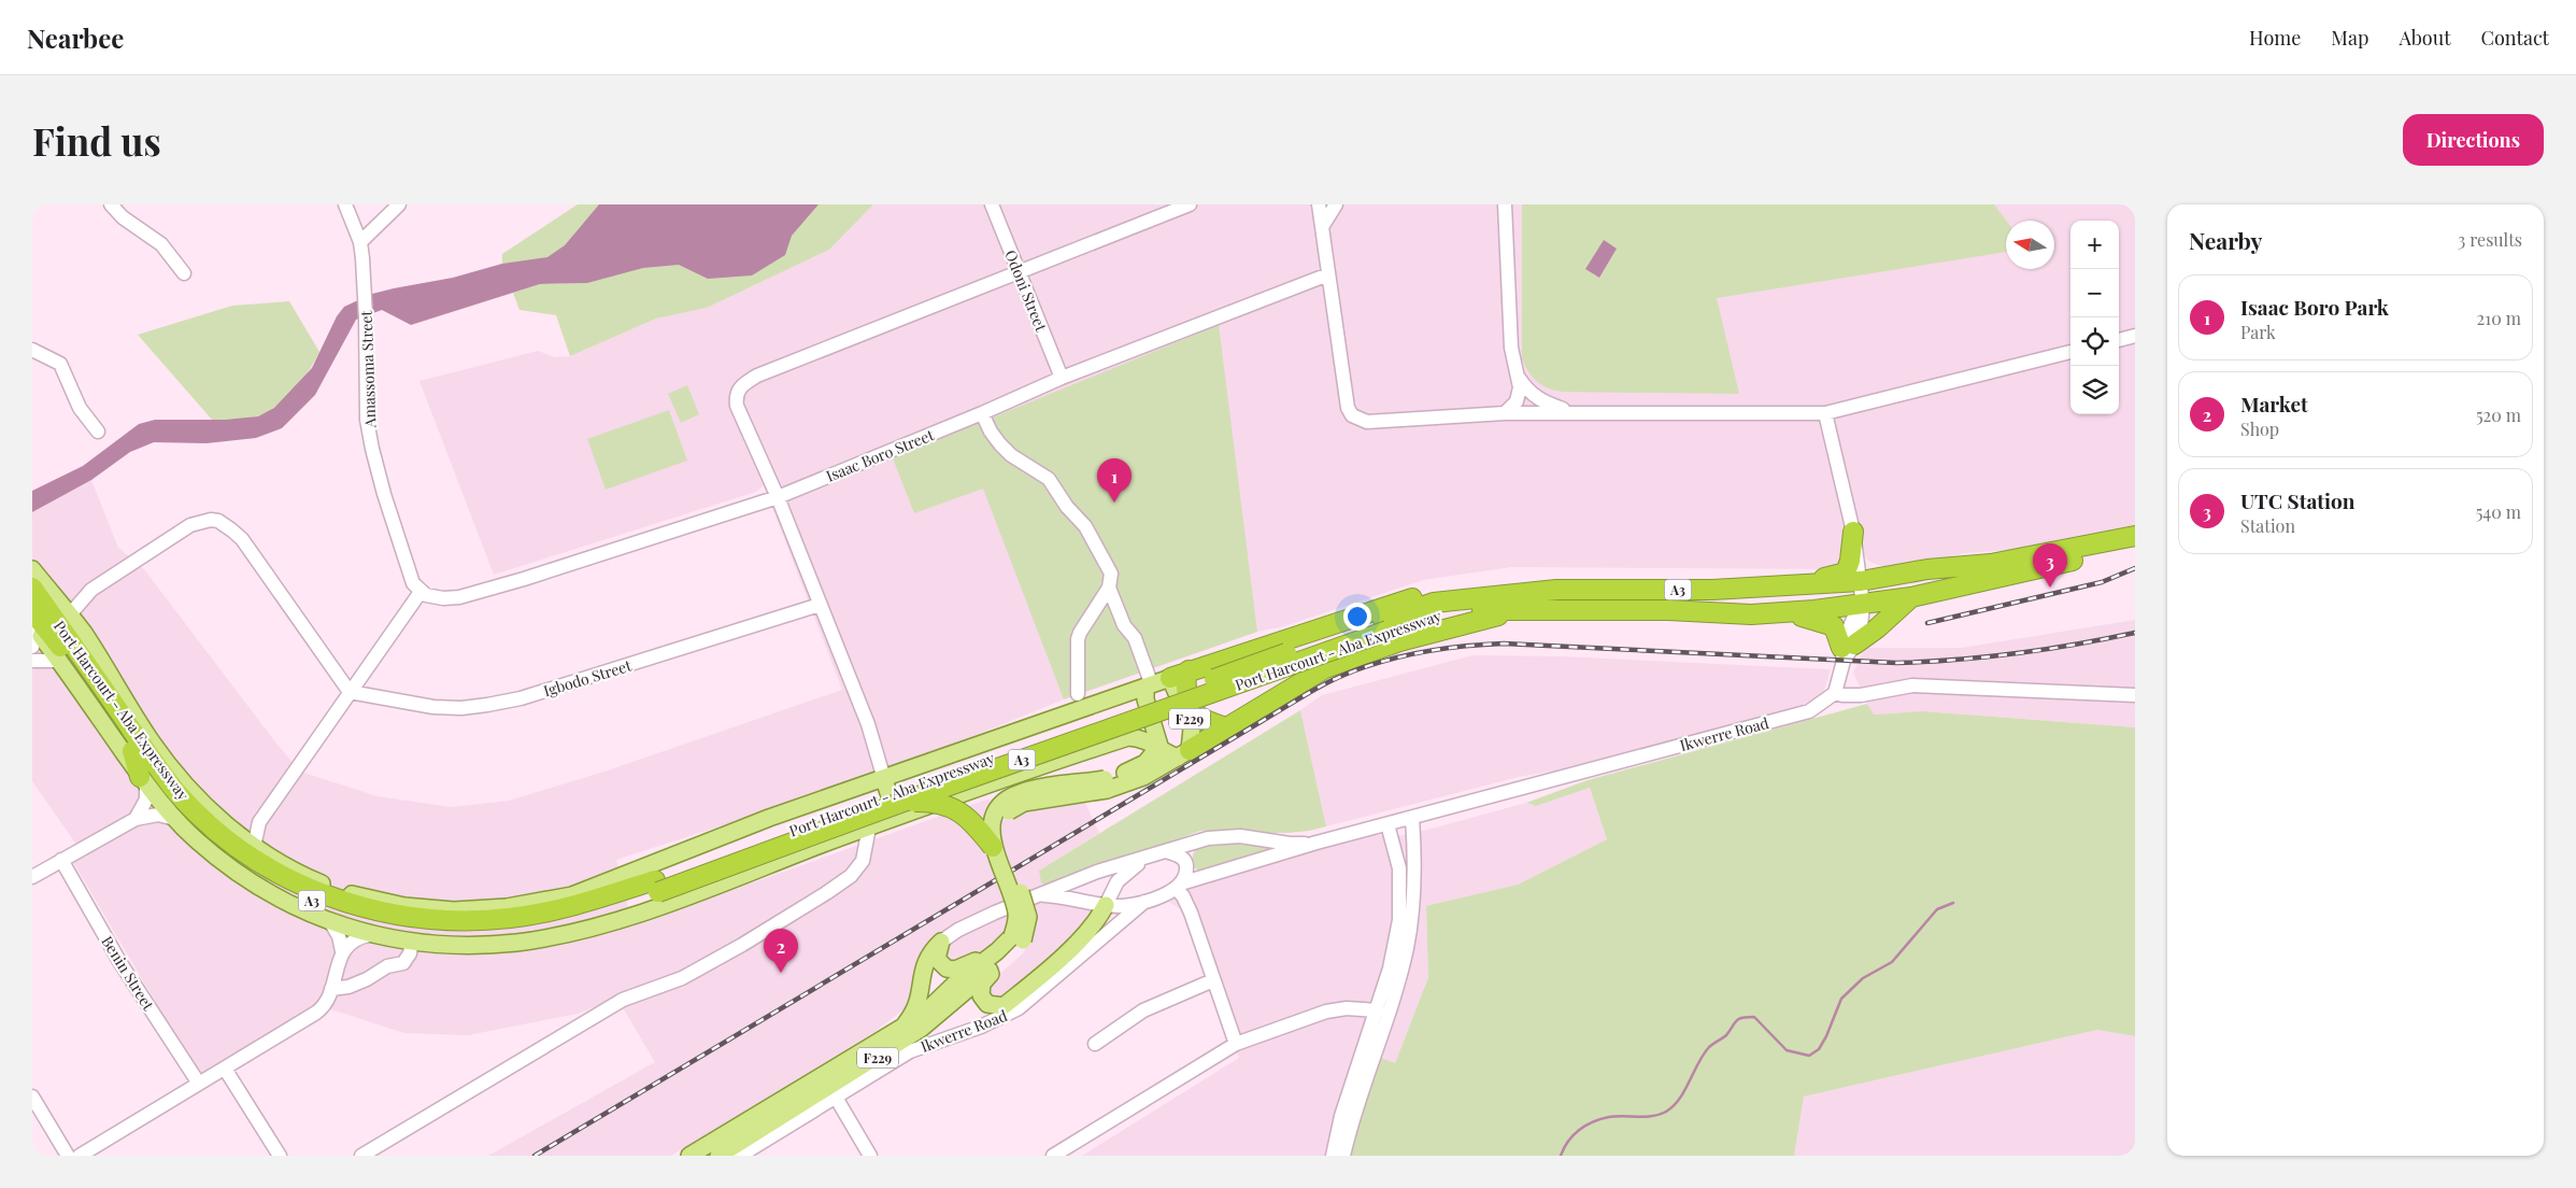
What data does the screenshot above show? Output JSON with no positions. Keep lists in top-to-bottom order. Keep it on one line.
{"streets":{"highway":["A3","Port Harcourt - Aba Expressway"],"main road":["F229","Ikwerre Road"],"street":["Odoni Street","Amassoma Street","Isaac Boro Street","Igbodo Street","Benin Street"]},"crossings":[["Odoni Street","Isaac Boro Street"],["Amassoma Street","Isaac Boro Street"],["F229","Ikwerre Road"]],"north":"left","page":{"header":"Nearbee","nav":["Home","Map","About","Contact"],"buttons":"Directions","title":"Find us","heading":["Nearby","3 results"],"map_buttons":["+","−"],"list":[{"mark":"1","name":"Isaac Boro Park","note":"Park","value":"210 m"},{"mark":"2","name":"Market","note":"Shop","value":"520 m"},{"mark":"3","name":"UTC Station","note":"Station","value":"540 m"}],"pins":["1","3","2"]}}
